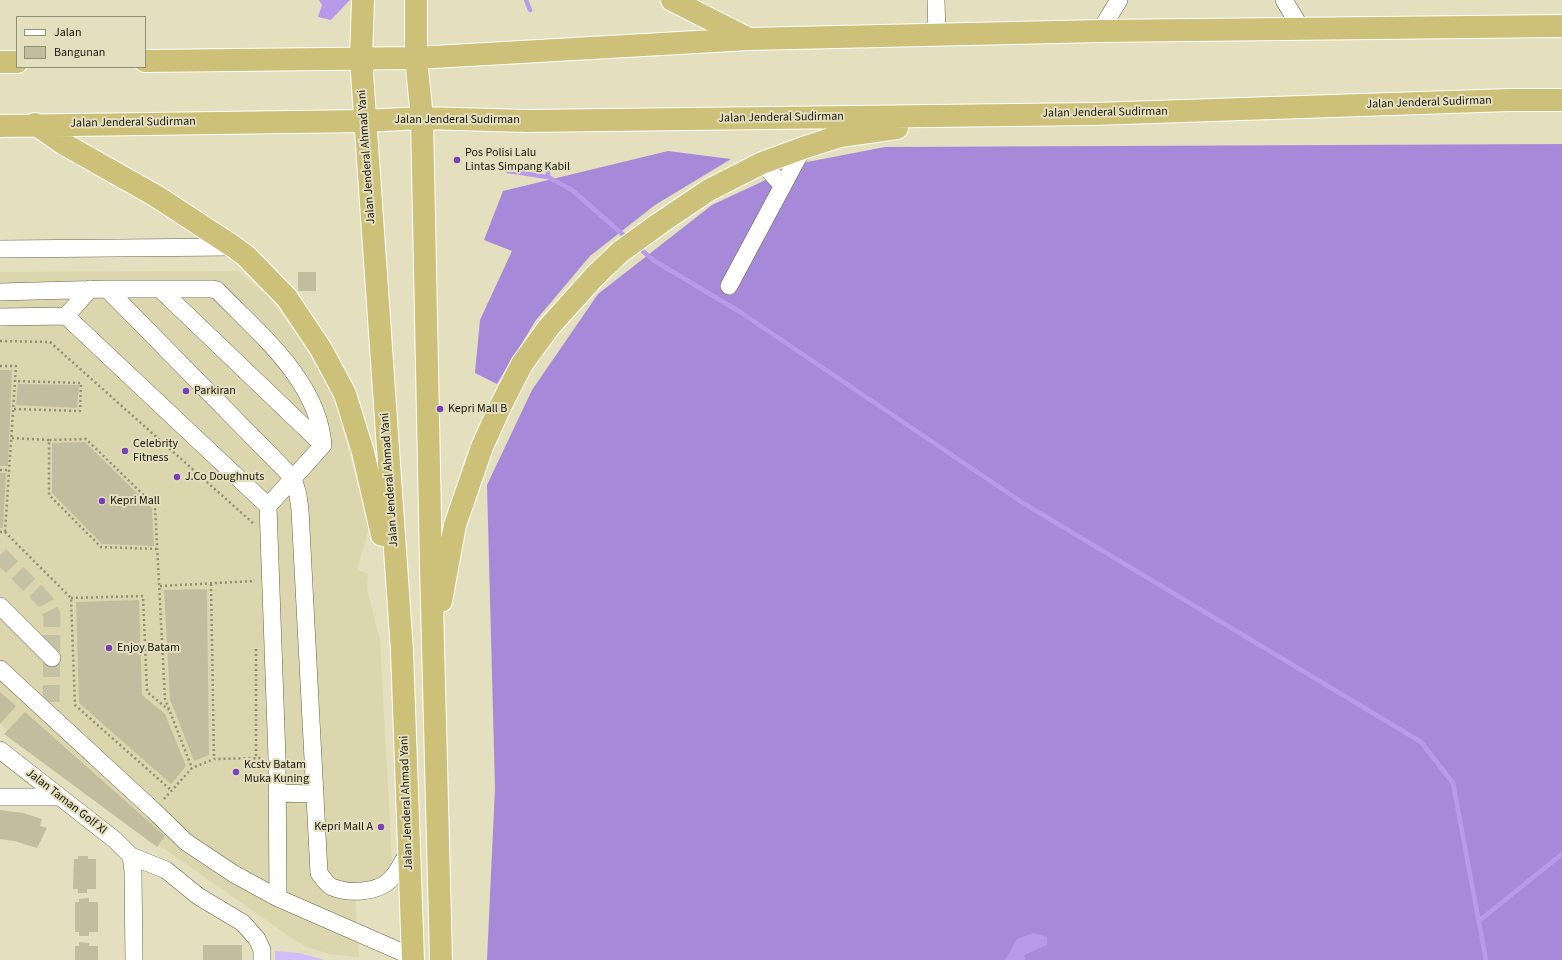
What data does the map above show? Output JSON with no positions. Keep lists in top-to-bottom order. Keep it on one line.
{"streets":{"highway":["Jalan Jenderal Sudirman","Jalan Jenderal Ahmad Yani"],"street":["Jalan Taman Golf XI"]},"crossings":[["Jalan Jenderal Sudirman","Jalan Jenderal Ahmad Yani"]],"places":["Pos Polisi Lalu Lintas Simpang Kabil","Parkiran","Kepri Mall B","Celebrity Fitness","J.Co Doughnuts","Kepri Mall","Enjoy Batam","Kcstv Batam Muka Kuning","Kepri Mall A"],"legend":["Jalan","Bangunan"]}
